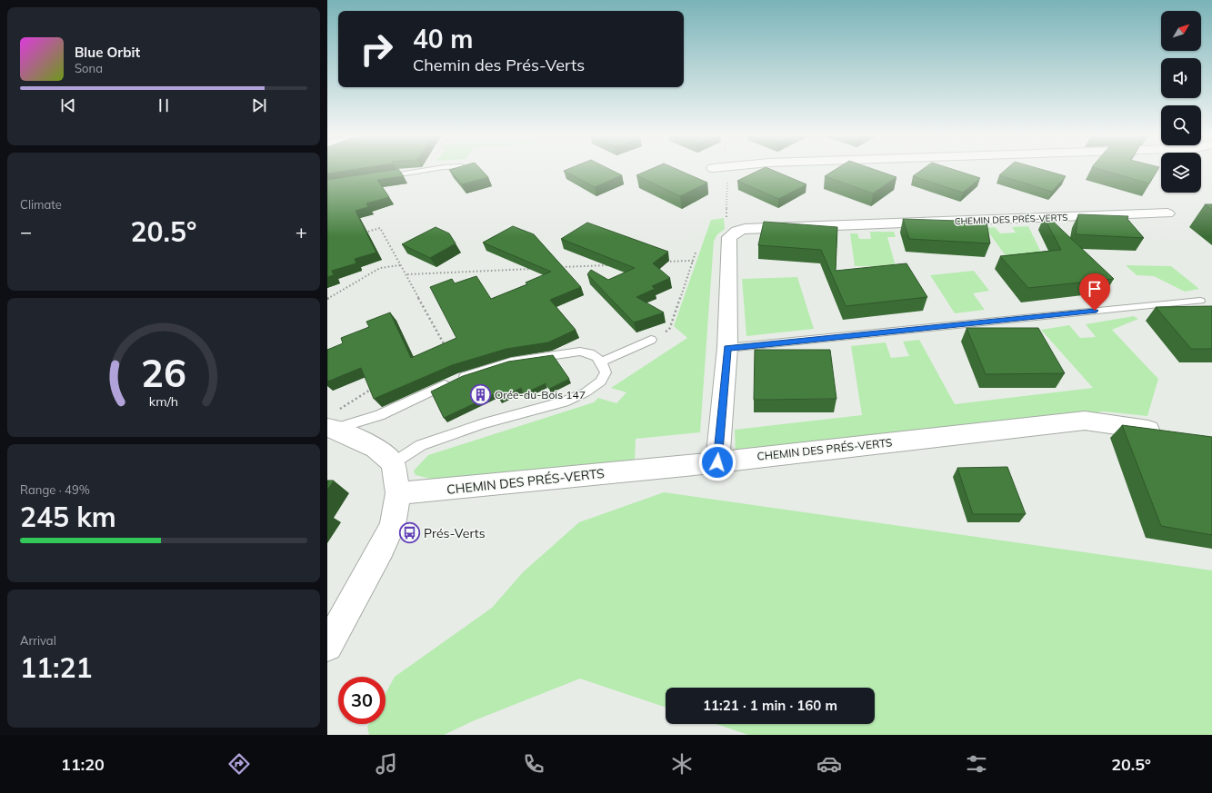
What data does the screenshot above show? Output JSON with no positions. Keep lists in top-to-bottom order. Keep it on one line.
{"streets":{"street":["CHEMIN DES PRÉS-VERTS"]},"places":{"building":["Orée-du-Bois 147"],"bus stop":["Prés-Verts"]},"north":"top right","page":{"turn":["40 m","Chemin des Prés-Verts"],"song":["Blue Orbit","Sona"],"tile":["Climate",["Range · 49%","245 km"],["Arrival","11:21"]],"heat":["−","20.5°","+"],"limit":"30","trip":"11:21 · 1 min · 160 m","tabs":["11:20","20.5°"],"gauge":["26","km/h"]}}
